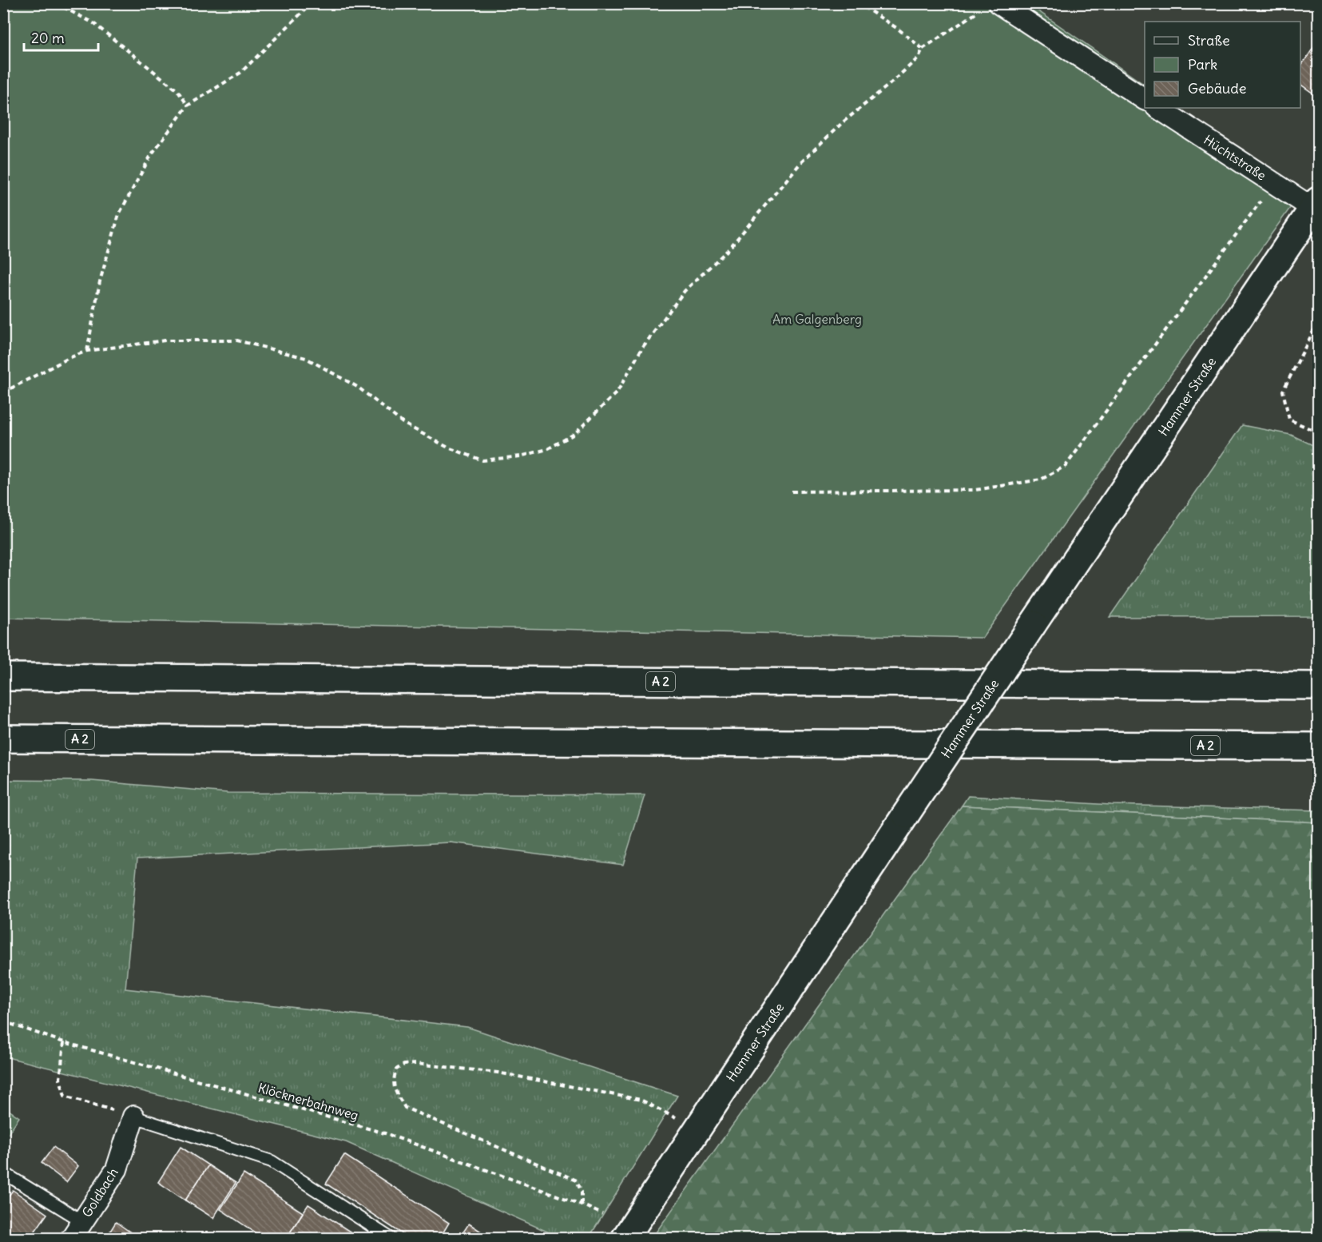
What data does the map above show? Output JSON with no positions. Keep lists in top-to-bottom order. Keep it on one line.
{"streets":{"main road":["Hammer Straße","A 2"],"street":["Hüchtstraße","Goldbach"],"path":["Klöcknerbahnweg"]},"crossings":[["Hüchtstraße","Hammer Straße"]],"parks":["Am Galgenberg"],"legend":["Straße","Park","Gebäude"],"scale_bar":"20 m"}
